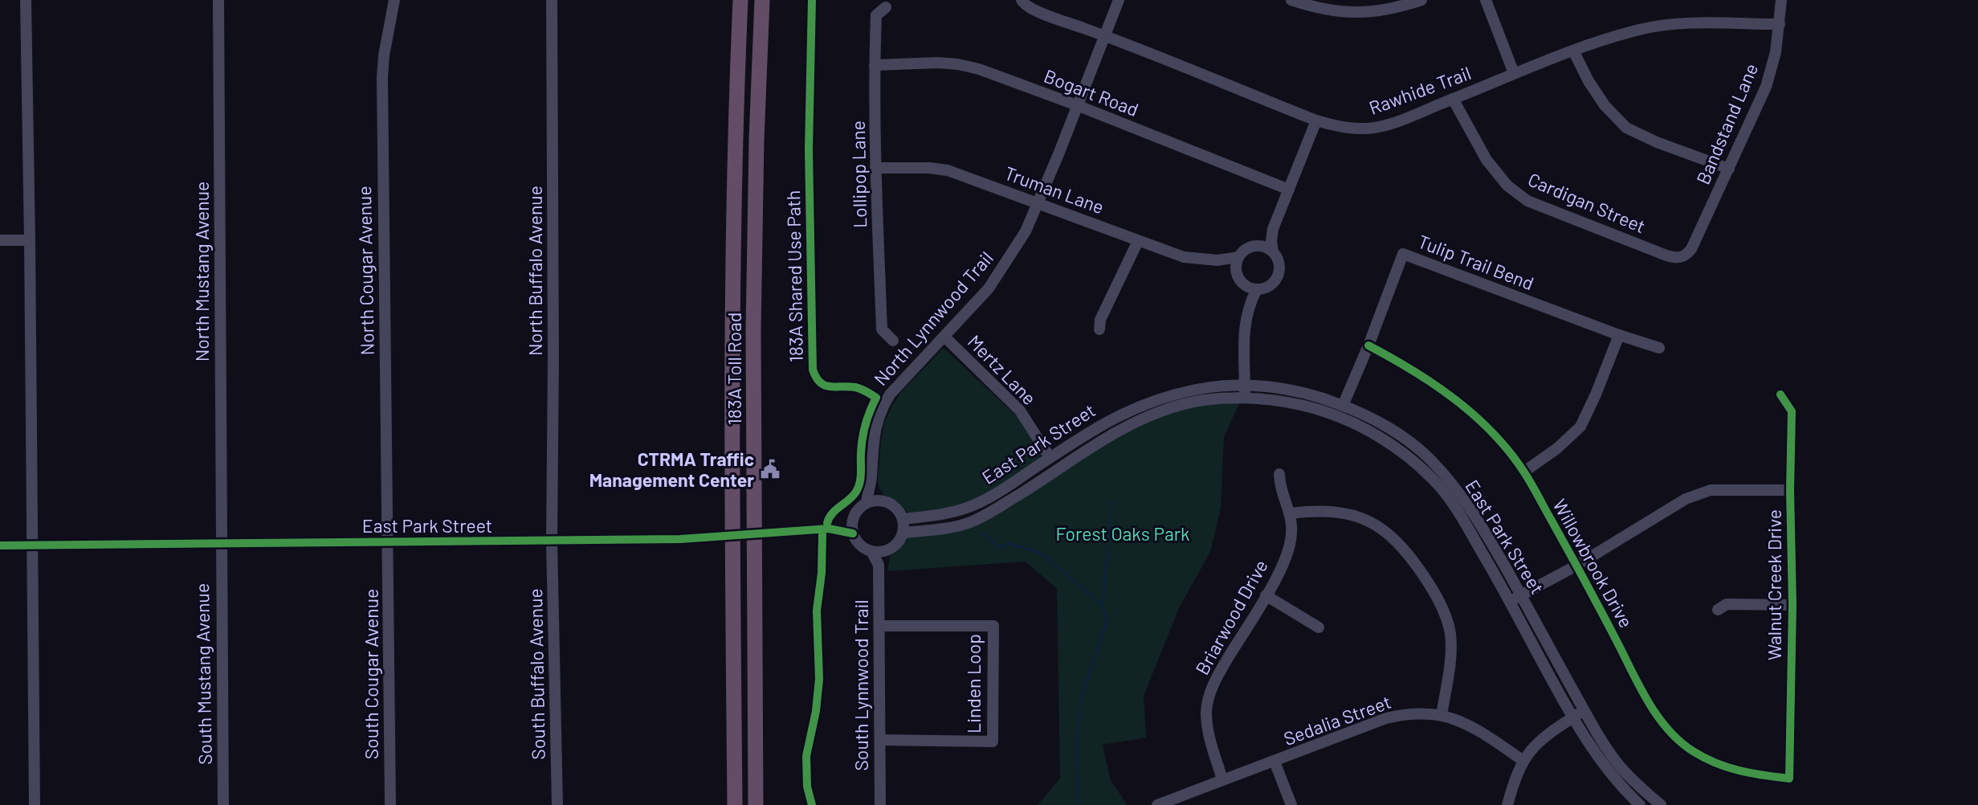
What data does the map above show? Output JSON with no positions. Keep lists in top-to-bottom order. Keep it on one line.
{"streets":{"highway":["183A Toll Road"],"street":["Rawhide Trail","Bogart Road","Bandstand Lane","Lollipop Lane","Truman Lane","Cardigan Street","Tulip Trail Bend","North Cougar Avenue","North Buffalo Avenue","North Mustang Avenue","North Lynnwood Trail","Mertz Lane","East Park Street","Willowbrook Drive","Walnut Creek Drive","Briarwood Drive","South Mustang Avenue","South Cougar Avenue","South Buffalo Avenue","Linden Loop","South Lynnwood Trail","Sedalia Street"],"cycle path":["183A Shared Use Path"]},"crossings":[["Rawhide Trail","Bandstand Lane"],["Rawhide Trail","Cardigan Street"],["Rawhide Trail","North Lynnwood Trail"],["Bogart Road","Lollipop Lane"],["Bogart Road","North Lynnwood Trail"],["Bandstand Lane","Cardigan Street"],["Lollipop Lane","Truman Lane"],["Truman Lane","North Lynnwood Trail"],["Tulip Trail Bend","East Park Street"],["Tulip Trail Bend","Willowbrook Drive"],["North Cougar Avenue","East Park Street"],["North Cougar Avenue","South Cougar Avenue"],["North Buffalo Avenue","East Park Street"],["North Buffalo Avenue","South Buffalo Avenue"],["North Mustang Avenue","East Park Street"],["North Mustang Avenue","South Mustang Avenue"],["North Lynnwood Trail","Mertz Lane"],["North Lynnwood Trail","East Park Street"],["North Lynnwood Trail","South Lynnwood Trail"],["Mertz Lane","East Park Street"],["East Park Street","South Mustang Avenue"],["East Park Street","South Cougar Avenue"],["East Park Street","South Buffalo Avenue"],["East Park Street","South Lynnwood Trail"],["Willowbrook Drive","Walnut Creek Drive"],["Briarwood Drive","Sedalia Street"],["Linden Loop","South Lynnwood Trail"]],"parks":["Forest Oaks Park"],"places":{"public building":["CTRMA Traffic Management Center"]}}
